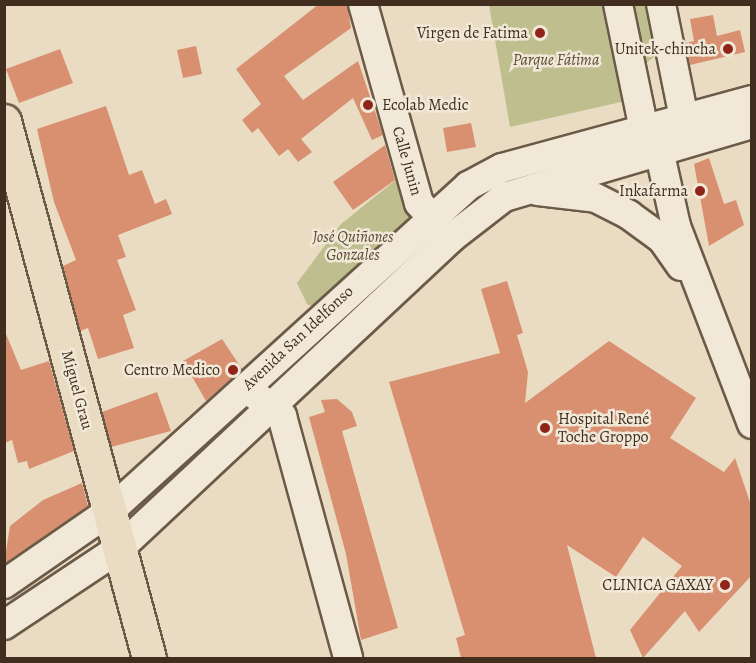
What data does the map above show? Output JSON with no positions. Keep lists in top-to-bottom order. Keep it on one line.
{"streets":{"main road":["Miguel Grau"],"street":["Calle Junin","Avenida San Idelfonso"]},"crossings":[["Calle Junin","Avenida San Idelfonso"],["Avenida San Idelfonso","Miguel Grau"]],"parks":["Parque Fátima","José Quiñones Gonzales"],"places":["Virgen de Fatima","Unitek-chincha","Ecolab Medic","Inkafarma","Centro Medico","Hospital René Toche Groppo","CLINICA GAXAY"]}
